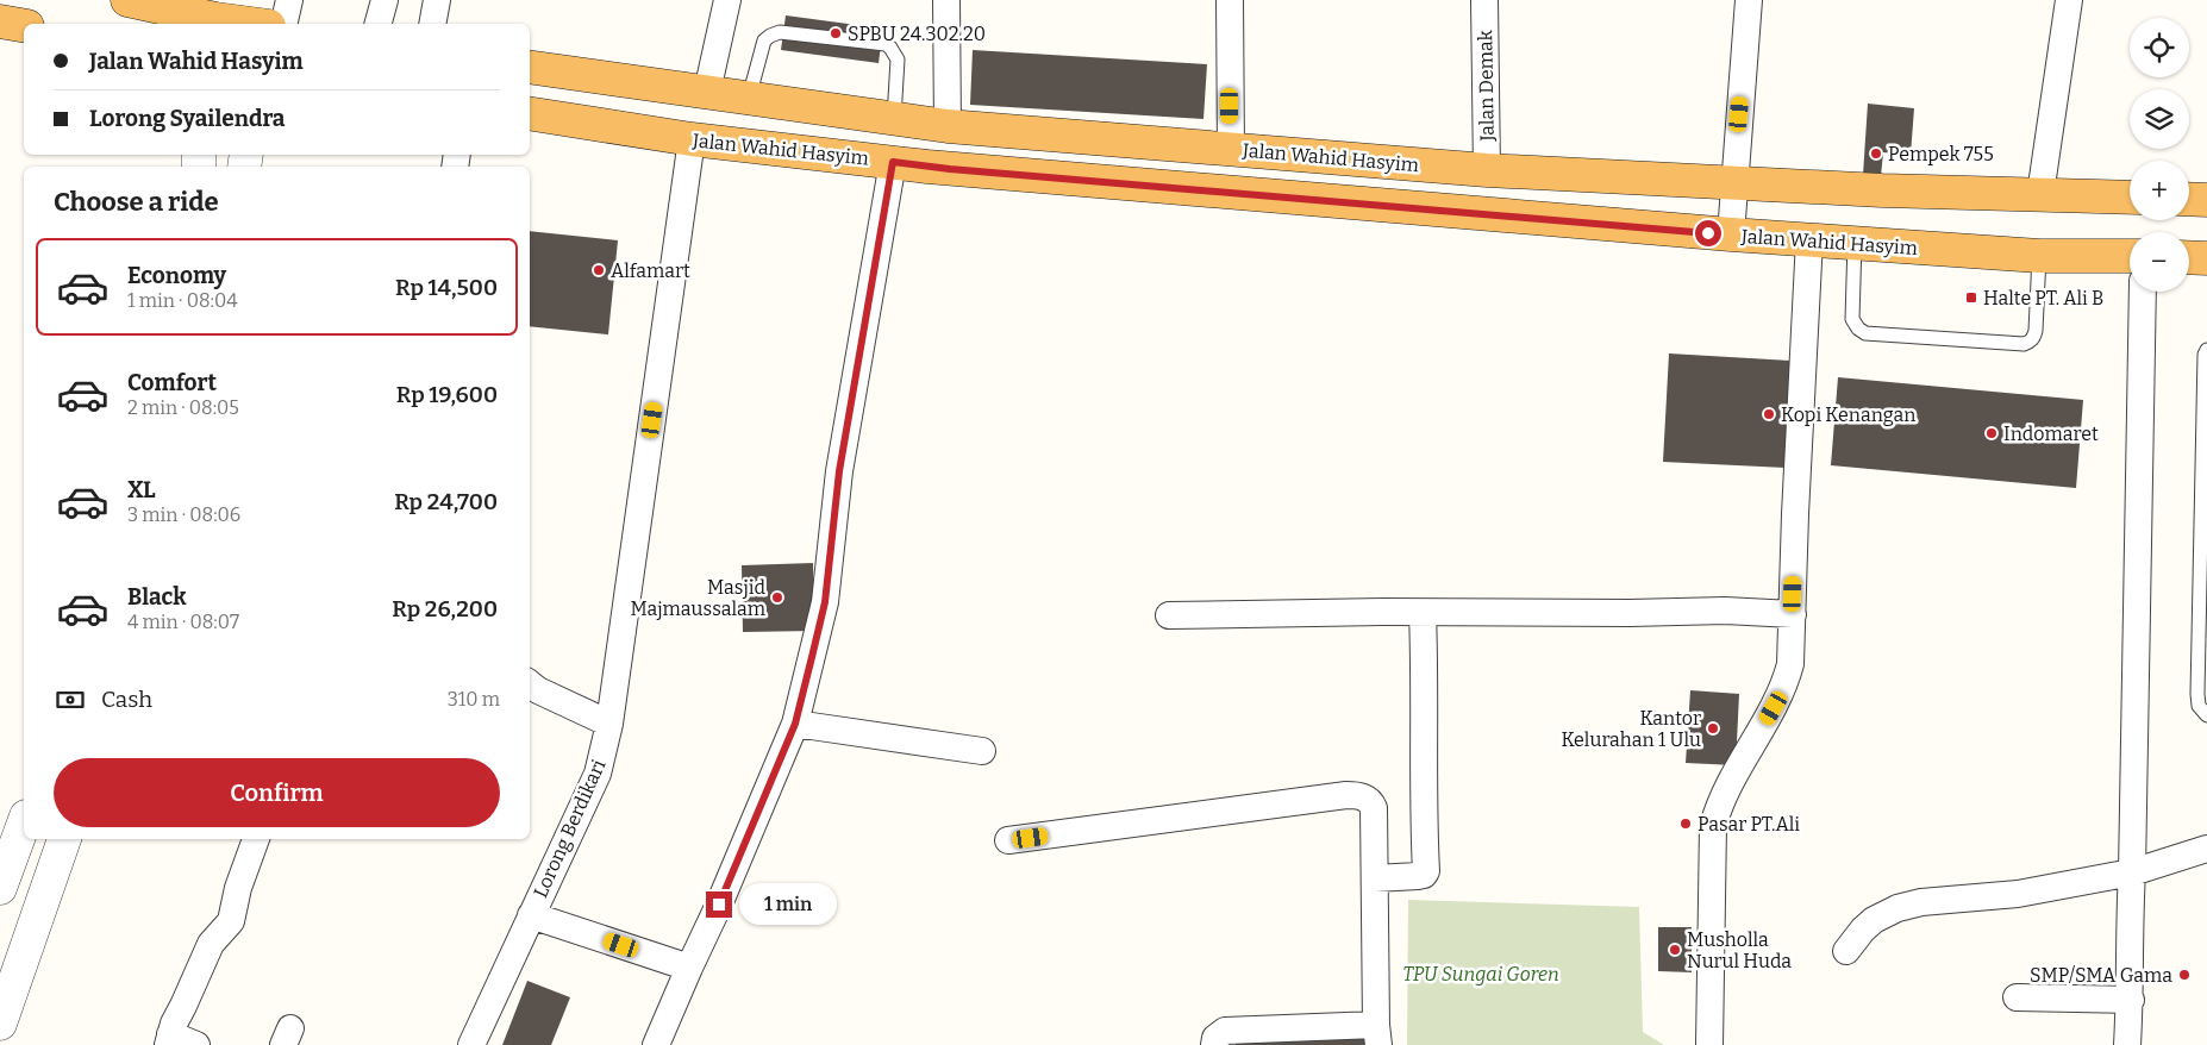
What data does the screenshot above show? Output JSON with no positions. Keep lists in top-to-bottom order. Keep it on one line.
{"streets":{"highway":["Jalan Wahid Hasyim"],"street":["Jalan Demak","Lorong Berdikari"]},"crossings":[["Jalan Demak","Jalan Wahid Hasyim"],["Jalan Wahid Hasyim","Lorong Berdikari"]],"parks":["TPU Sungai Goren"],"places":{"other":["SPBU 24.302.20","Pempek 755","Alfamart","Kopi Kenangan","Indomaret","Masjid Majmaussalam","Kantor Kelurahan 1 Ulu","Pasar PT.Ali","Musholla Nurul Huda","SMP/SMA Gama"],"transit":["Halte PT. Ali B"]},"page":{"map_buttons":["+","−"],"banner":["Jalan Wahid Hasyim","Lorong Syailendra"],"heading":"Choose a ride","list":[{"name":"Economy","note":"1 min · 08:04","value":"Rp 14,500"},{"name":"Comfort","note":"2 min · 08:05","value":"Rp 19,600"},{"name":"XL","note":"3 min · 08:06","value":"Rp 24,700"},{"name":"Black","note":"4 min · 08:07","value":"Rp 26,200"}],"pay":["Cash","310 m"],"buttons":"Confirm","bubble":"1 min"}}
